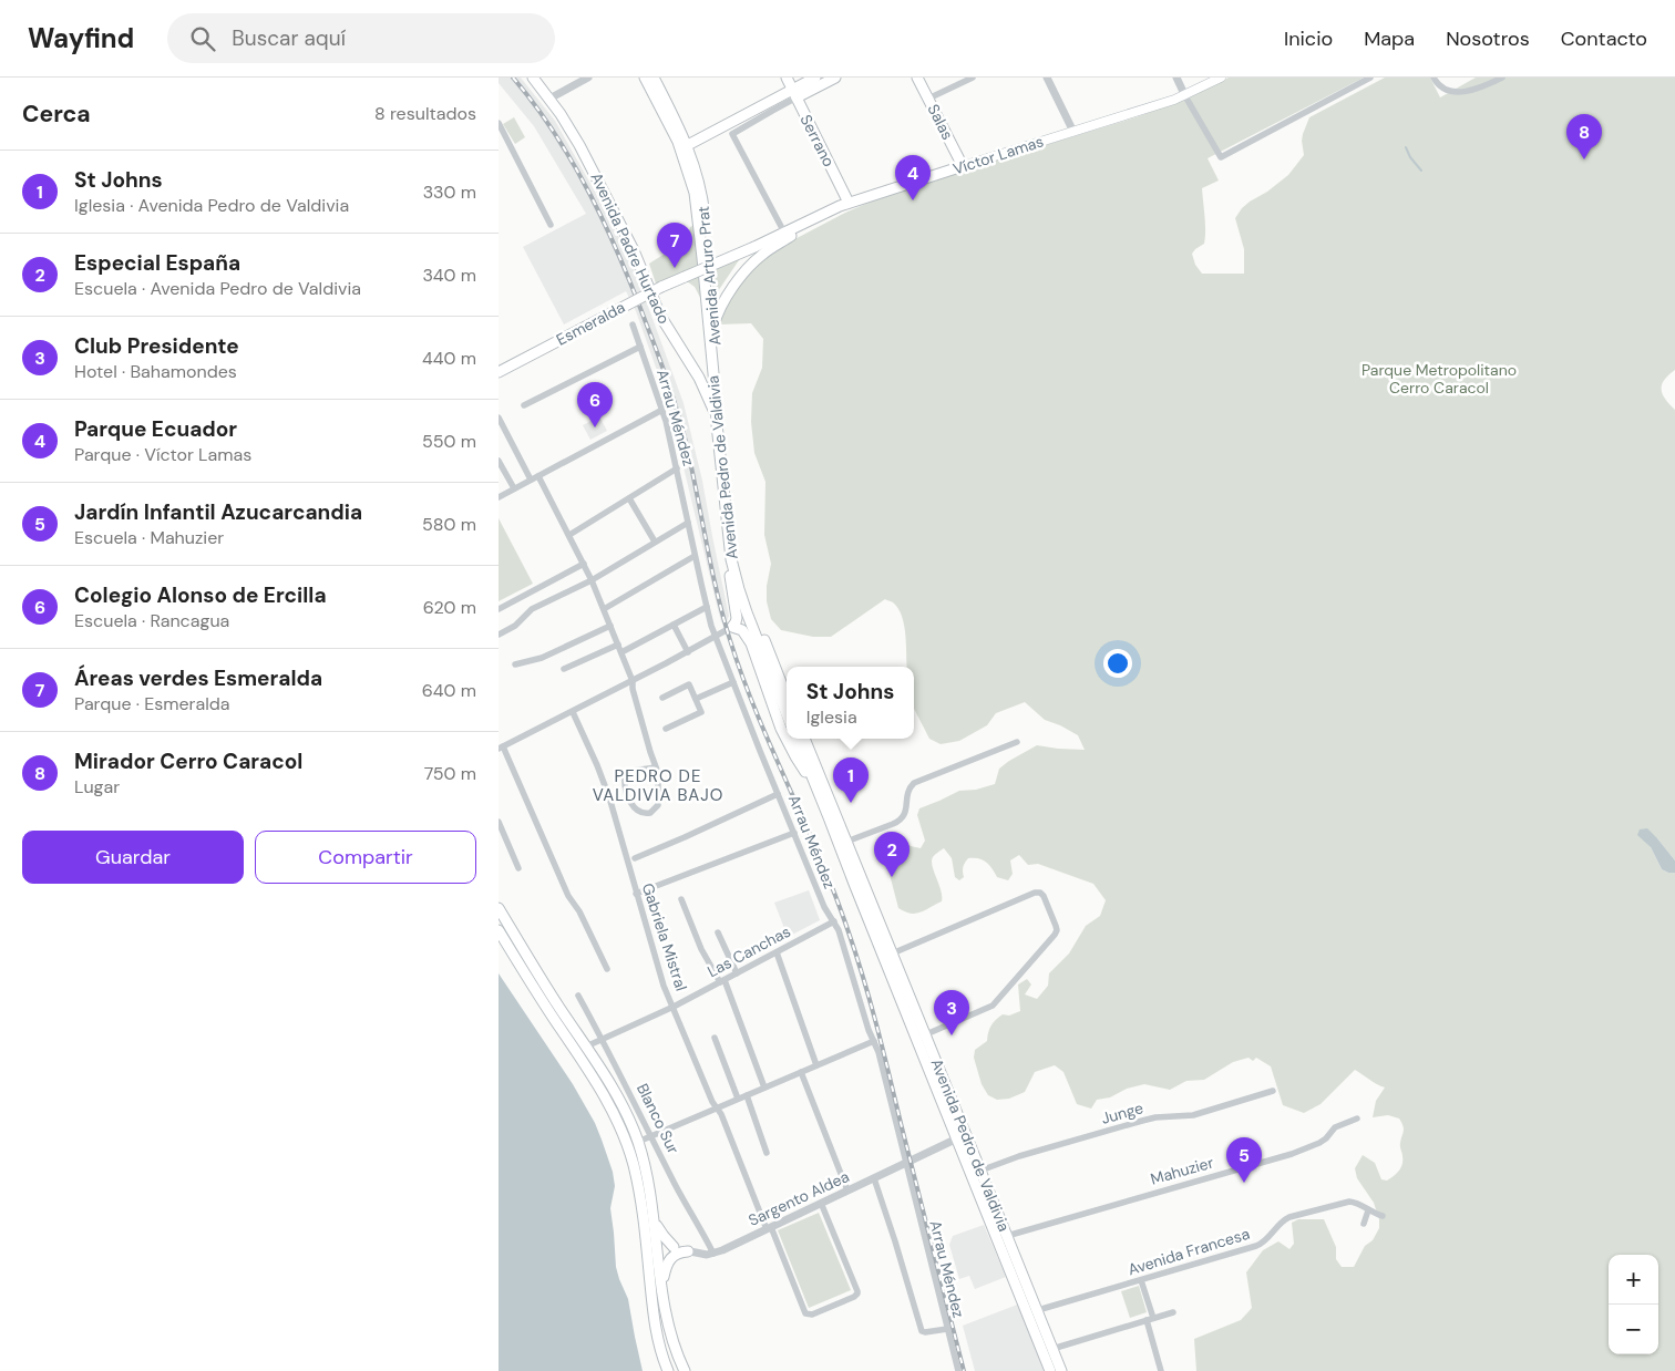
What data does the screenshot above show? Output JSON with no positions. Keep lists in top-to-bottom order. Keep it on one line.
{"streets":{"main road":["Salas","Serrano","Víctor Lamas","Avenida Padre Hurtado","Avenida Arturo Prat","Esmeralda","Avenida Pedro de Valdivia"],"street":["Arrau Méndez","Gabriela Mistral","Las Canchas","Junge","Blanco Sur","Mahuzier","Sargento Aldea","Avenida Francesa"]},"crossings":[["Salas","Víctor Lamas"],["Serrano","Víctor Lamas"],["Víctor Lamas","Esmeralda"],["Avenida Padre Hurtado","Avenida Pedro de Valdivia"],["Avenida Arturo Prat","Avenida Pedro de Valdivia"],["Arrau Méndez","Las Canchas"],["Arrau Méndez","Sargento Aldea"],["Avenida Pedro de Valdivia","Junge"],["Avenida Pedro de Valdivia","Mahuzier"],["Avenida Pedro de Valdivia","Sargento Aldea"],["Avenida Pedro de Valdivia","Avenida Francesa"],["Gabriela Mistral","Las Canchas"],["Gabriela Mistral","Sargento Aldea"],["Las Canchas","Blanco Sur"],["Blanco Sur","Sargento Aldea"]],"districts":["PEDRO DE VALDIVIA BAJO"],"parks":["Parque Metropolitano Cerro Caracol"],"page":{"header":"Wayfind","search":"Buscar aquí","nav":["Inicio","Mapa","Nosotros","Contacto"],"heading":["Cerca","8 resultados"],"pins":["8","4","7","6","1","2","3","5"],"list":[{"mark":"1","name":"St Johns","note":"Iglesia · Avenida Pedro de Valdivia","value":"330 m"},{"mark":"2","name":"Especial España","note":"Escuela · Avenida Pedro de Valdivia","value":"340 m"},{"mark":"3","name":"Club Presidente","note":"Hotel · Bahamondes","value":"440 m"},{"mark":"4","name":"Parque Ecuador","note":"Parque · Víctor Lamas","value":"550 m"},{"mark":"5","name":"Jardín Infantil Azucarcandia","note":"Escuela · Mahuzier","value":"580 m"},{"mark":"6","name":"Colegio Alonso de Ercilla","note":"Escuela · Rancagua","value":"620 m"},{"mark":"7","name":"Áreas verdes Esmeralda","note":"Parque · Esmeralda","value":"640 m"},{"mark":"8","name":"Mirador Cerro Caracol","note":"Lugar","value":"750 m"}],"popup":["St Johns","Iglesia"],"buttons":["Guardar","Compartir"],"map_buttons":["+","−"]}}
